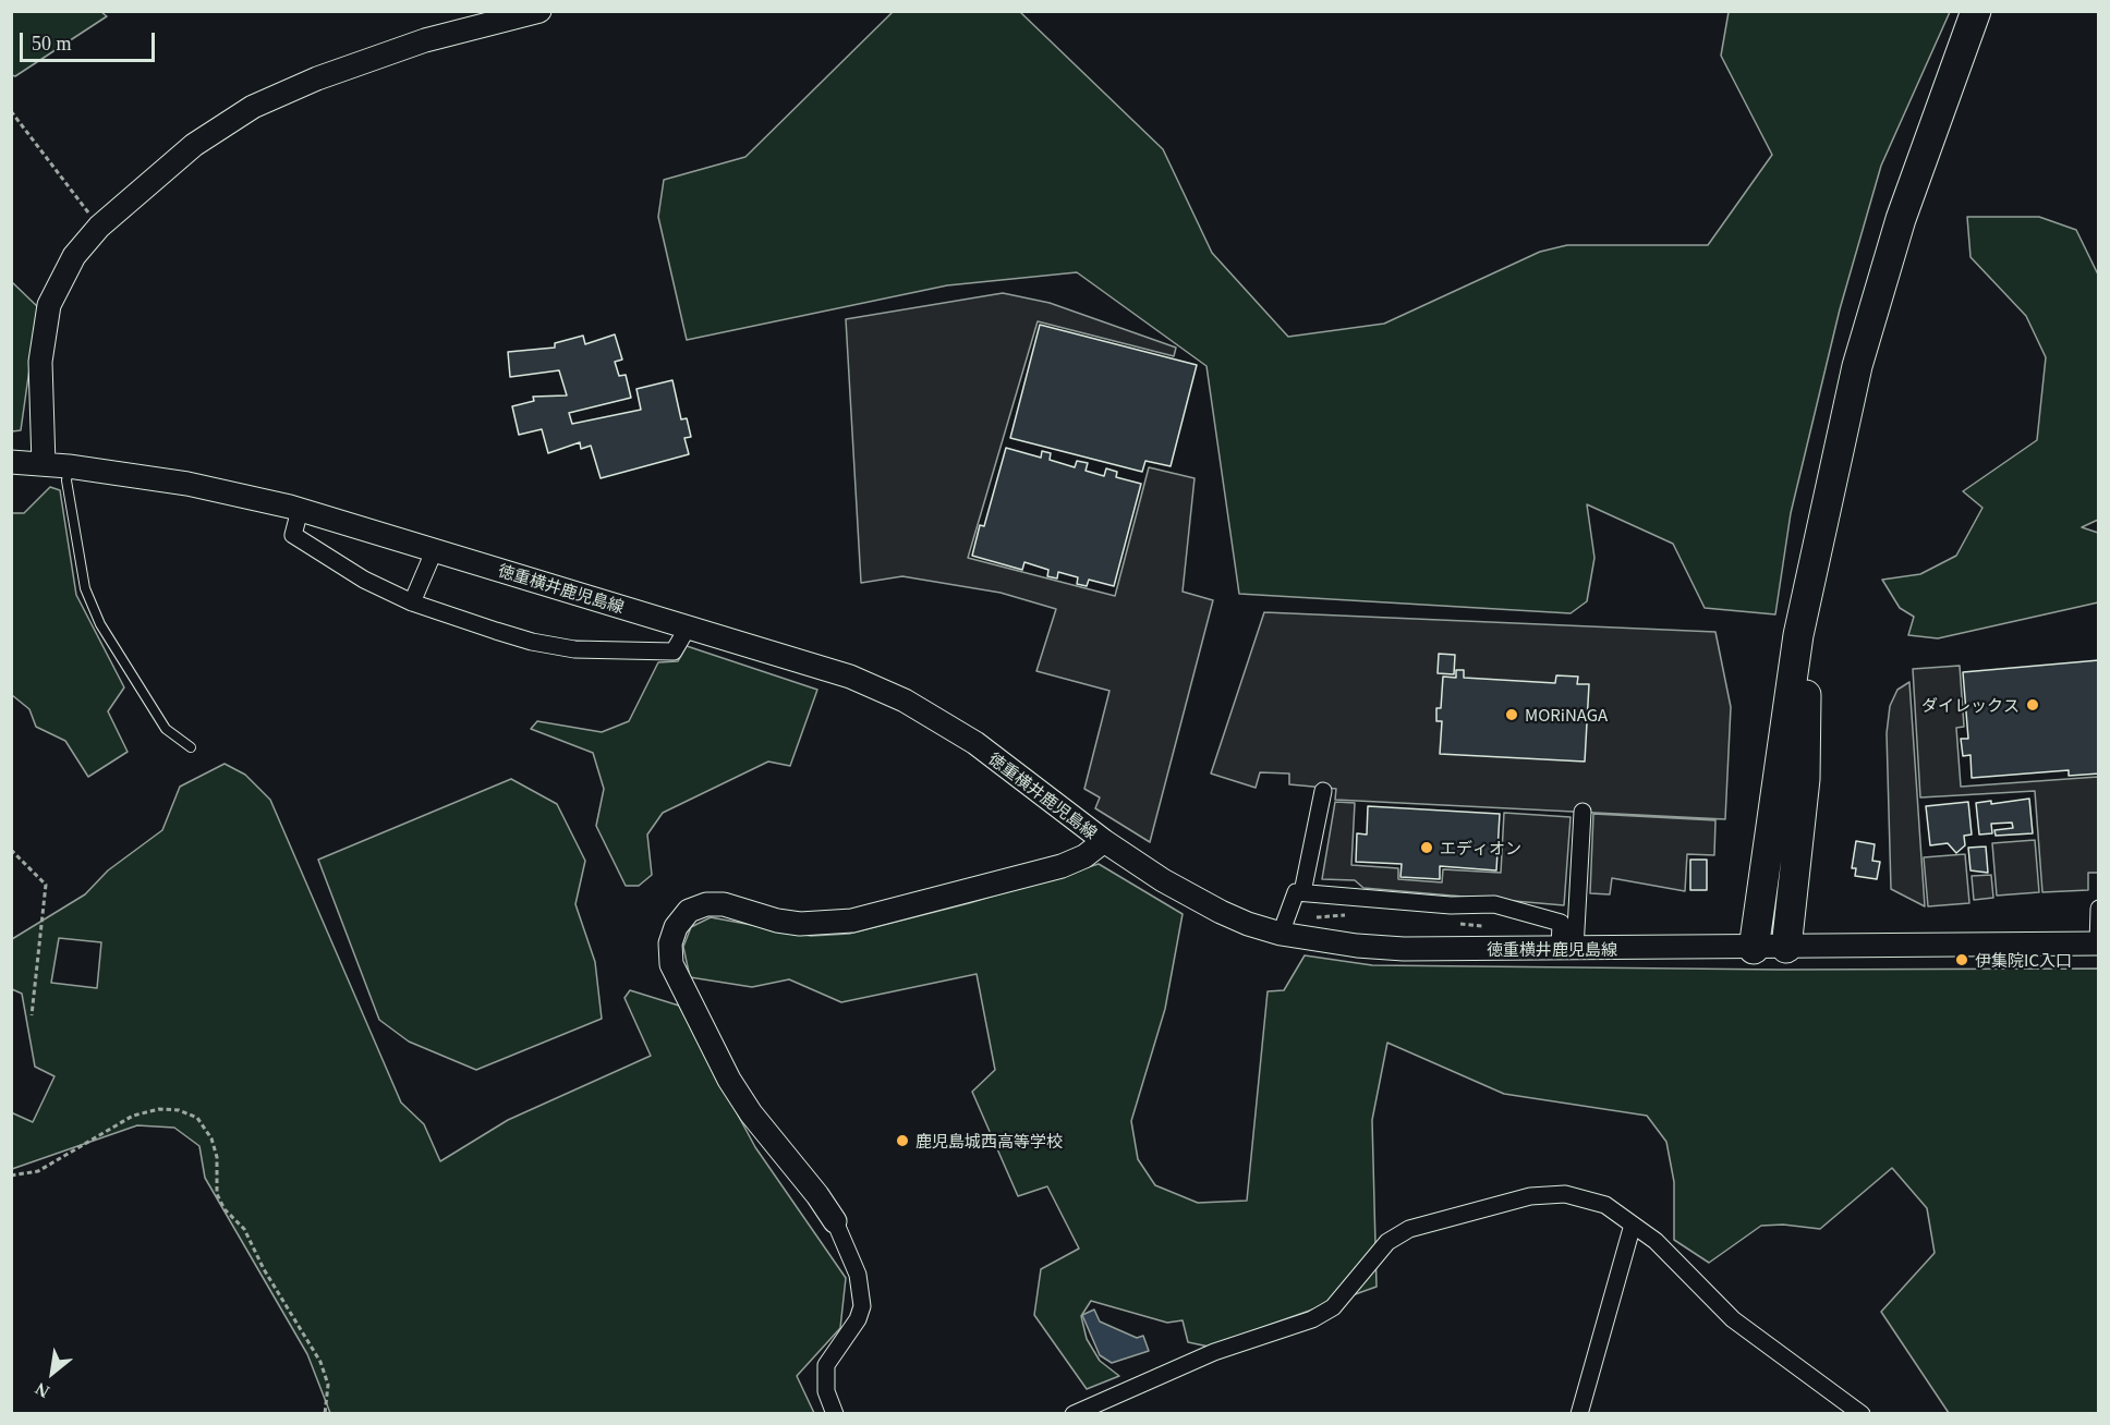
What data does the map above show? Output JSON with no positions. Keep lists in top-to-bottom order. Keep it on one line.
{"streets":{"main road":["徳重横井鹿児島線"]},"places":["ダイレックス","MORiNAGA","エディオン","伊集院IC入口","鹿児島城西高等学校"],"scale_bar":"50 m","north":"bottom left"}
